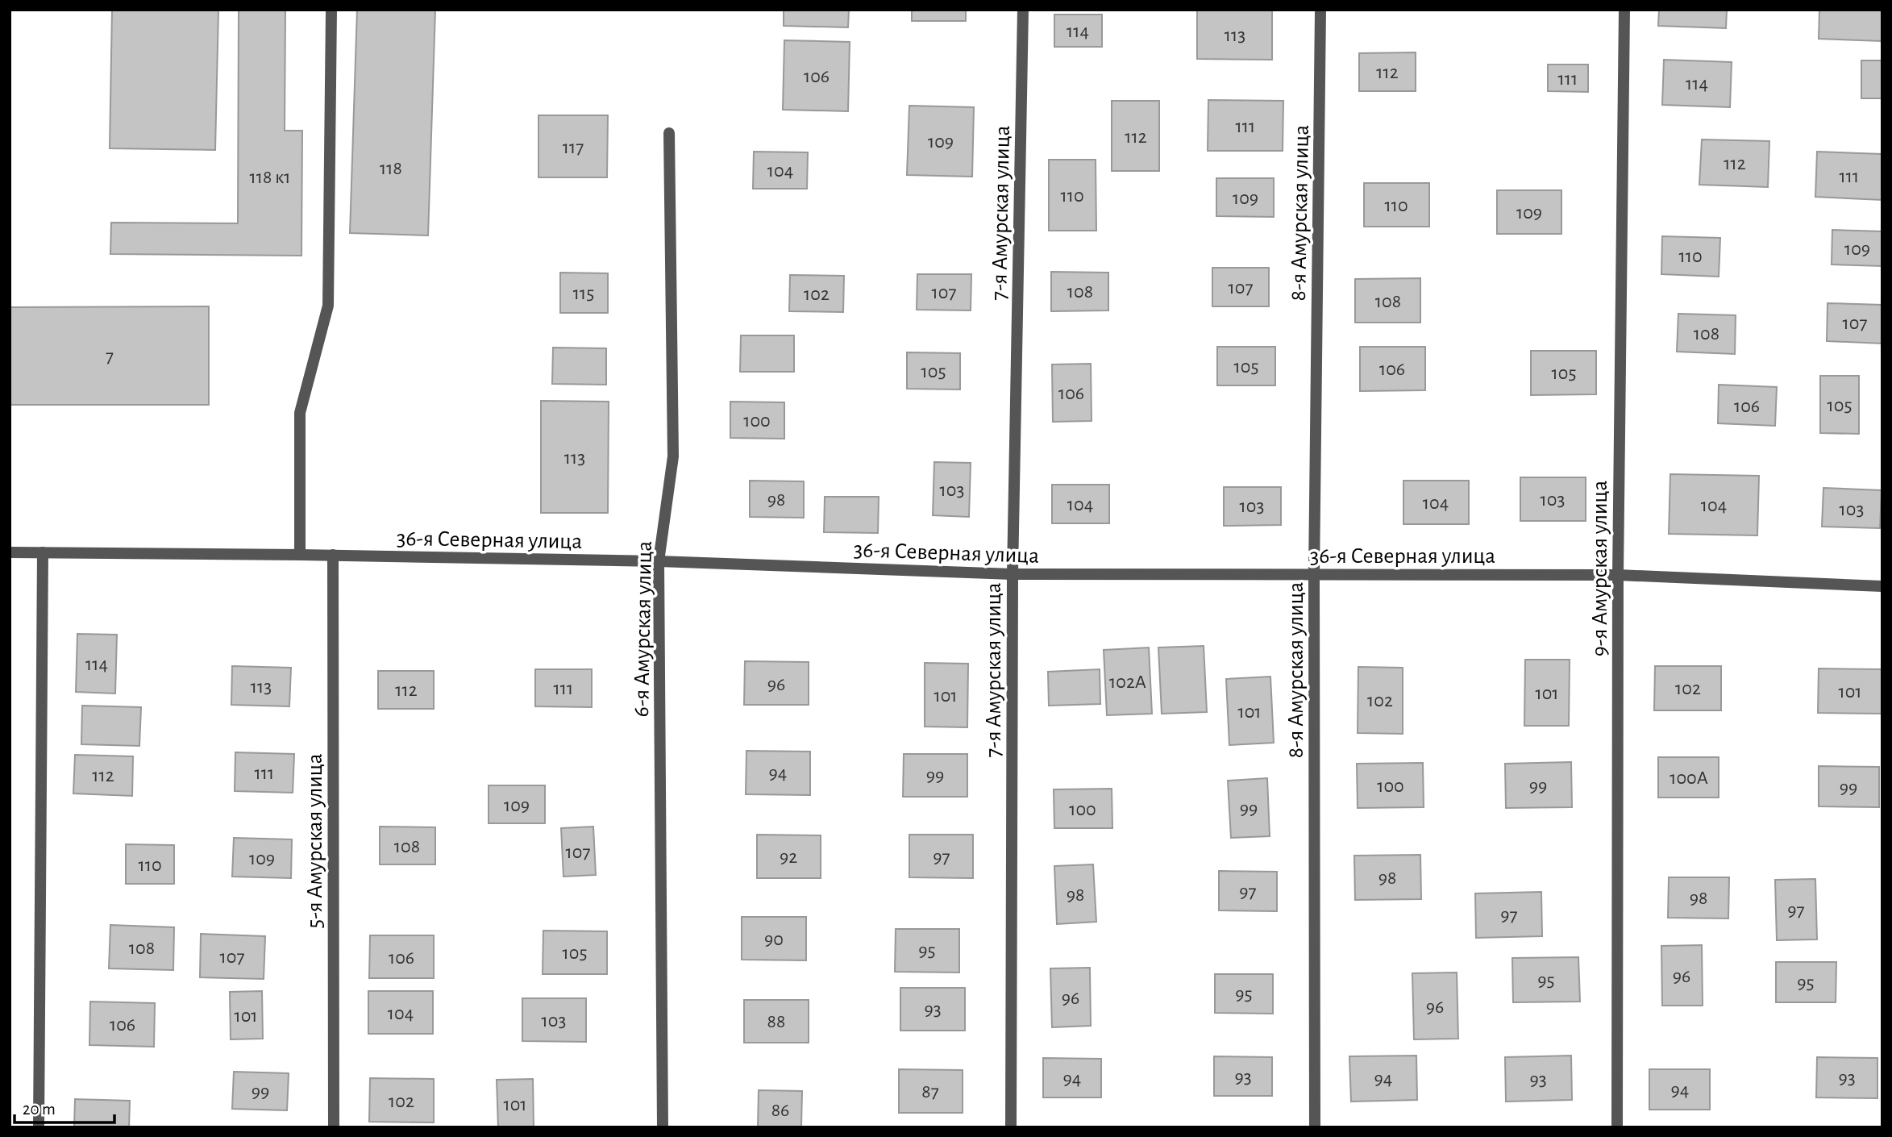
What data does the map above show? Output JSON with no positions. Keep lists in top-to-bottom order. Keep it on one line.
{"streets":{"street":["7-я Амурская улица","8-я Амурская улица","36-я Северная улица","9-я Амурская улица","6-я Амурская улица","5-я Амурская улица"]},"crossings":[["7-я Амурская улица","36-я Северная улица"],["8-я Амурская улица","36-я Северная улица"],["36-я Северная улица","9-я Амурская улица"],["36-я Северная улица","6-я Амурская улица"],["36-я Северная улица","5-я Амурская улица"]],"house_numbers":["114","113","112","106","111","114","111","112","109","117","112","118","104","111","118 к1","110","109","110","109","109","110","107","108","107","115","102","108","107","108","7","105","106","105","105","106","105","106","100","113","103","98","103","104","104","104","103","103","114","102А","96","113","111","102","112","101","101","101","102","101","111","94","112","99","100А","100","99","99","109","99","100","108","107","92","97","109","110","98","97","98","98","97","97","90","108","95","105","107","106","96","95","95","95","96","96","93","104","101","103","88","106","93","93","94","94","93","94","99","87","102","101","86"],"scale_bar":"20 m"}
